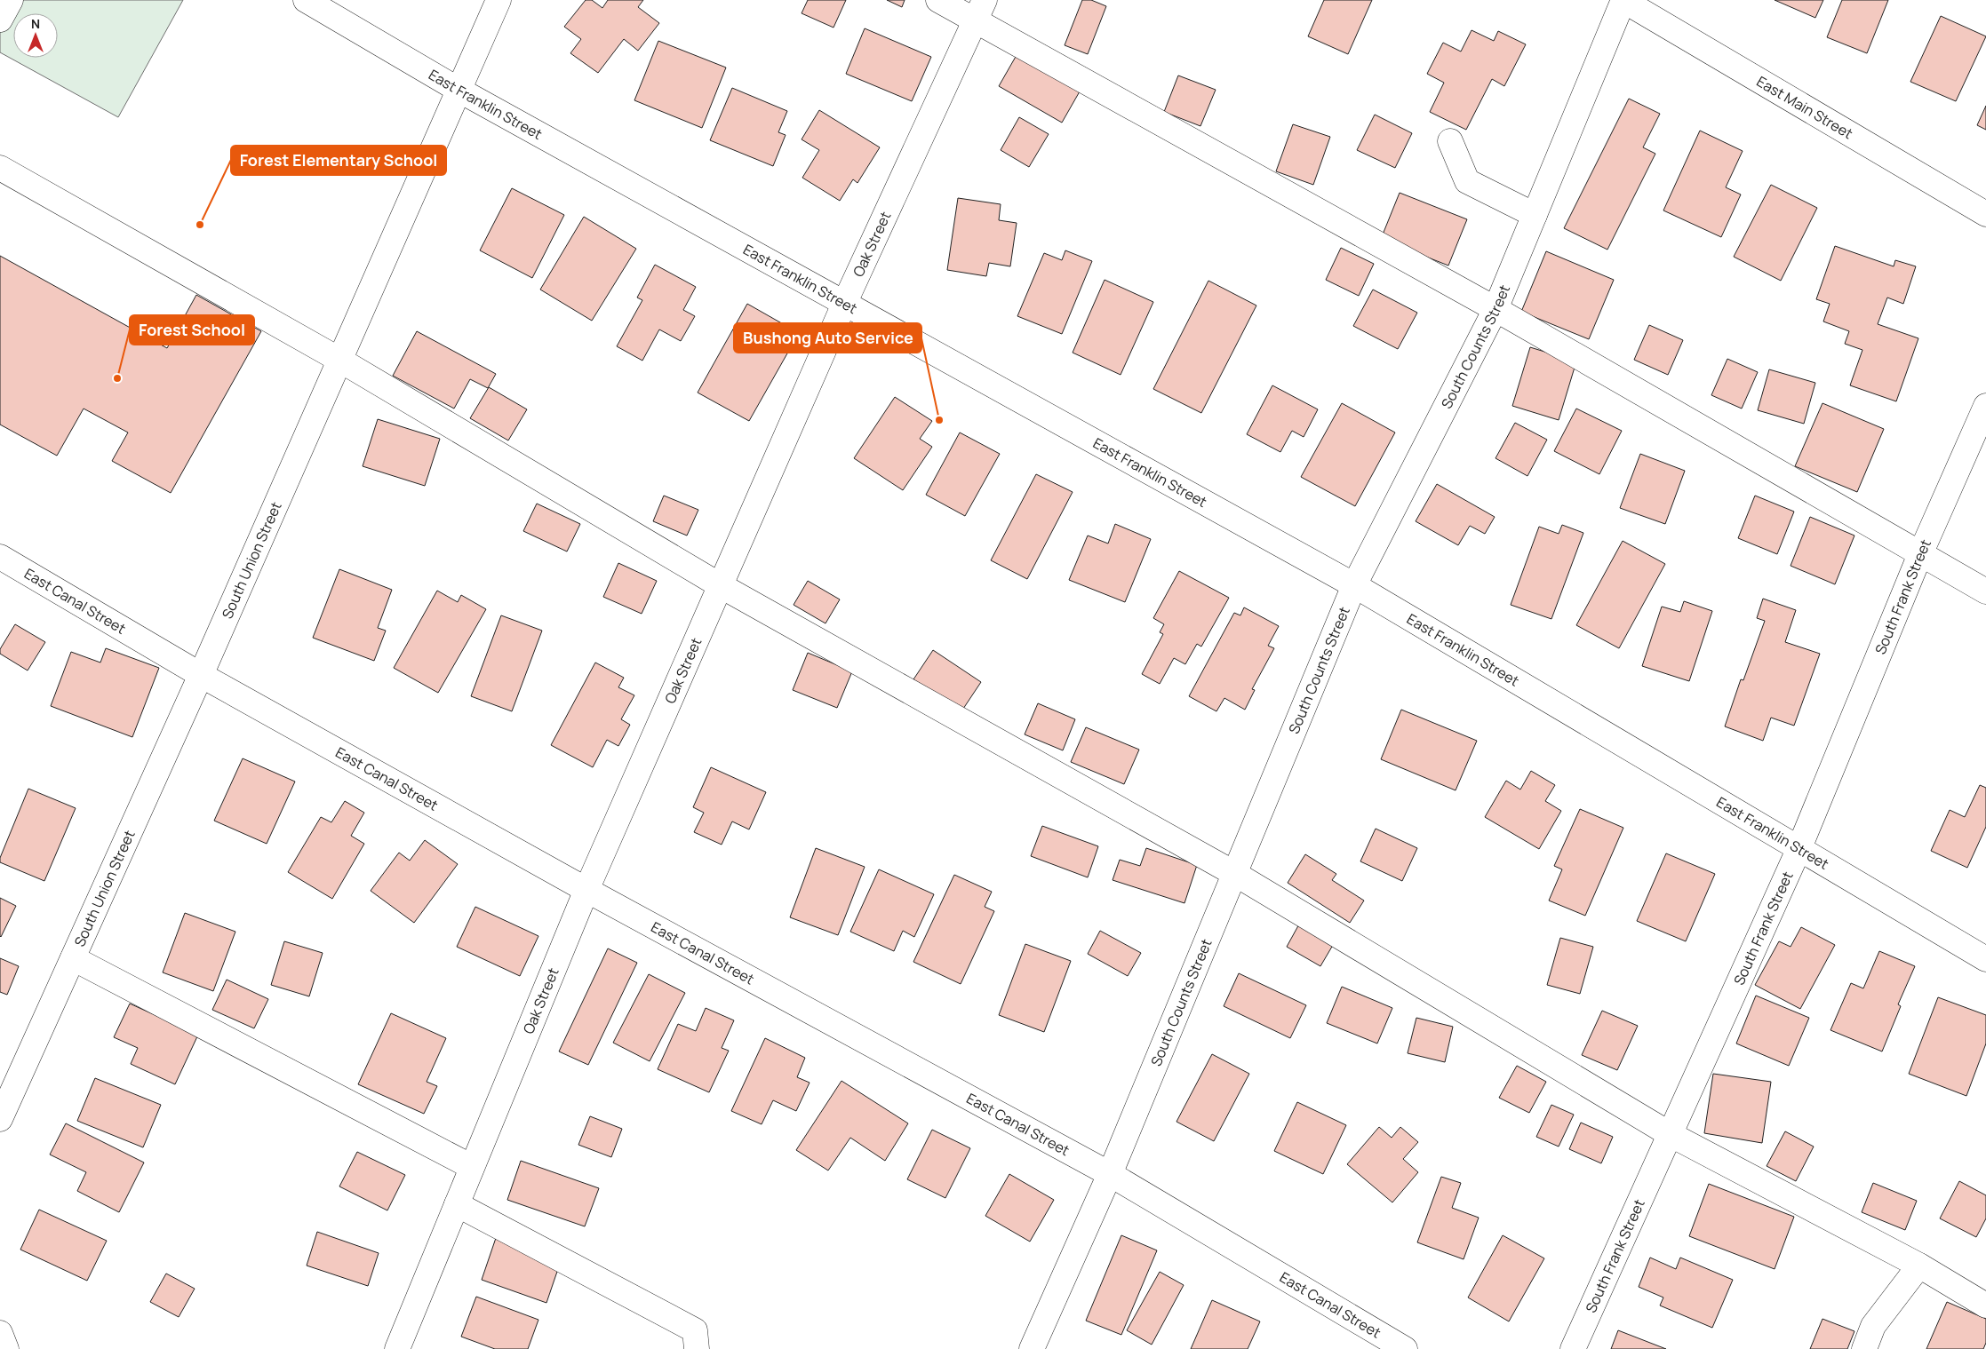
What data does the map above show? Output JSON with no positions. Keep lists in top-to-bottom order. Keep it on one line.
{"streets":{"street":["East Franklin Street","East Main Street","Oak Street","South Counts Street","South Union Street","South Frank Street","East Canal Street"]},"crossings":[["East Franklin Street","Oak Street"],["East Franklin Street","South Counts Street"],["East Franklin Street","South Union Street"],["East Franklin Street","South Frank Street"],["East Main Street","South Counts Street"],["Oak Street","East Canal Street"],["South Counts Street","East Canal Street"],["South Union Street","East Canal Street"]],"places":["Forest Elementary School","Forest School","Bushong Auto Service"],"north":"top"}
